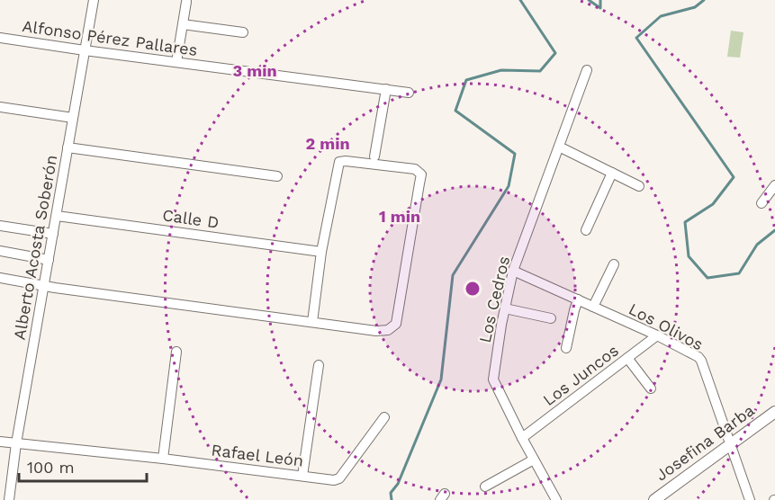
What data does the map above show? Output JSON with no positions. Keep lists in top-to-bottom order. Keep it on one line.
{"streets":{"street":["Alfonso Pérez Pallares","Calle D","Alberto Acosta Soberón","Los Cedros","Los Olivos","Los Juncos","Josefina Barba","Rafael León"]},"crossings":[["Alfonso Pérez Pallares","Alberto Acosta Soberón"],["Calle D","Alberto Acosta Soberón"],["Alberto Acosta Soberón","Rafael León"],["Los Cedros","Los Olivos"],["Los Cedros","Los Juncos"],["Los Olivos","Los Juncos"],["Los Olivos","Josefina Barba"]],"scale_bar":"100 m","rings":["3 min","2 min","1 min"]}
